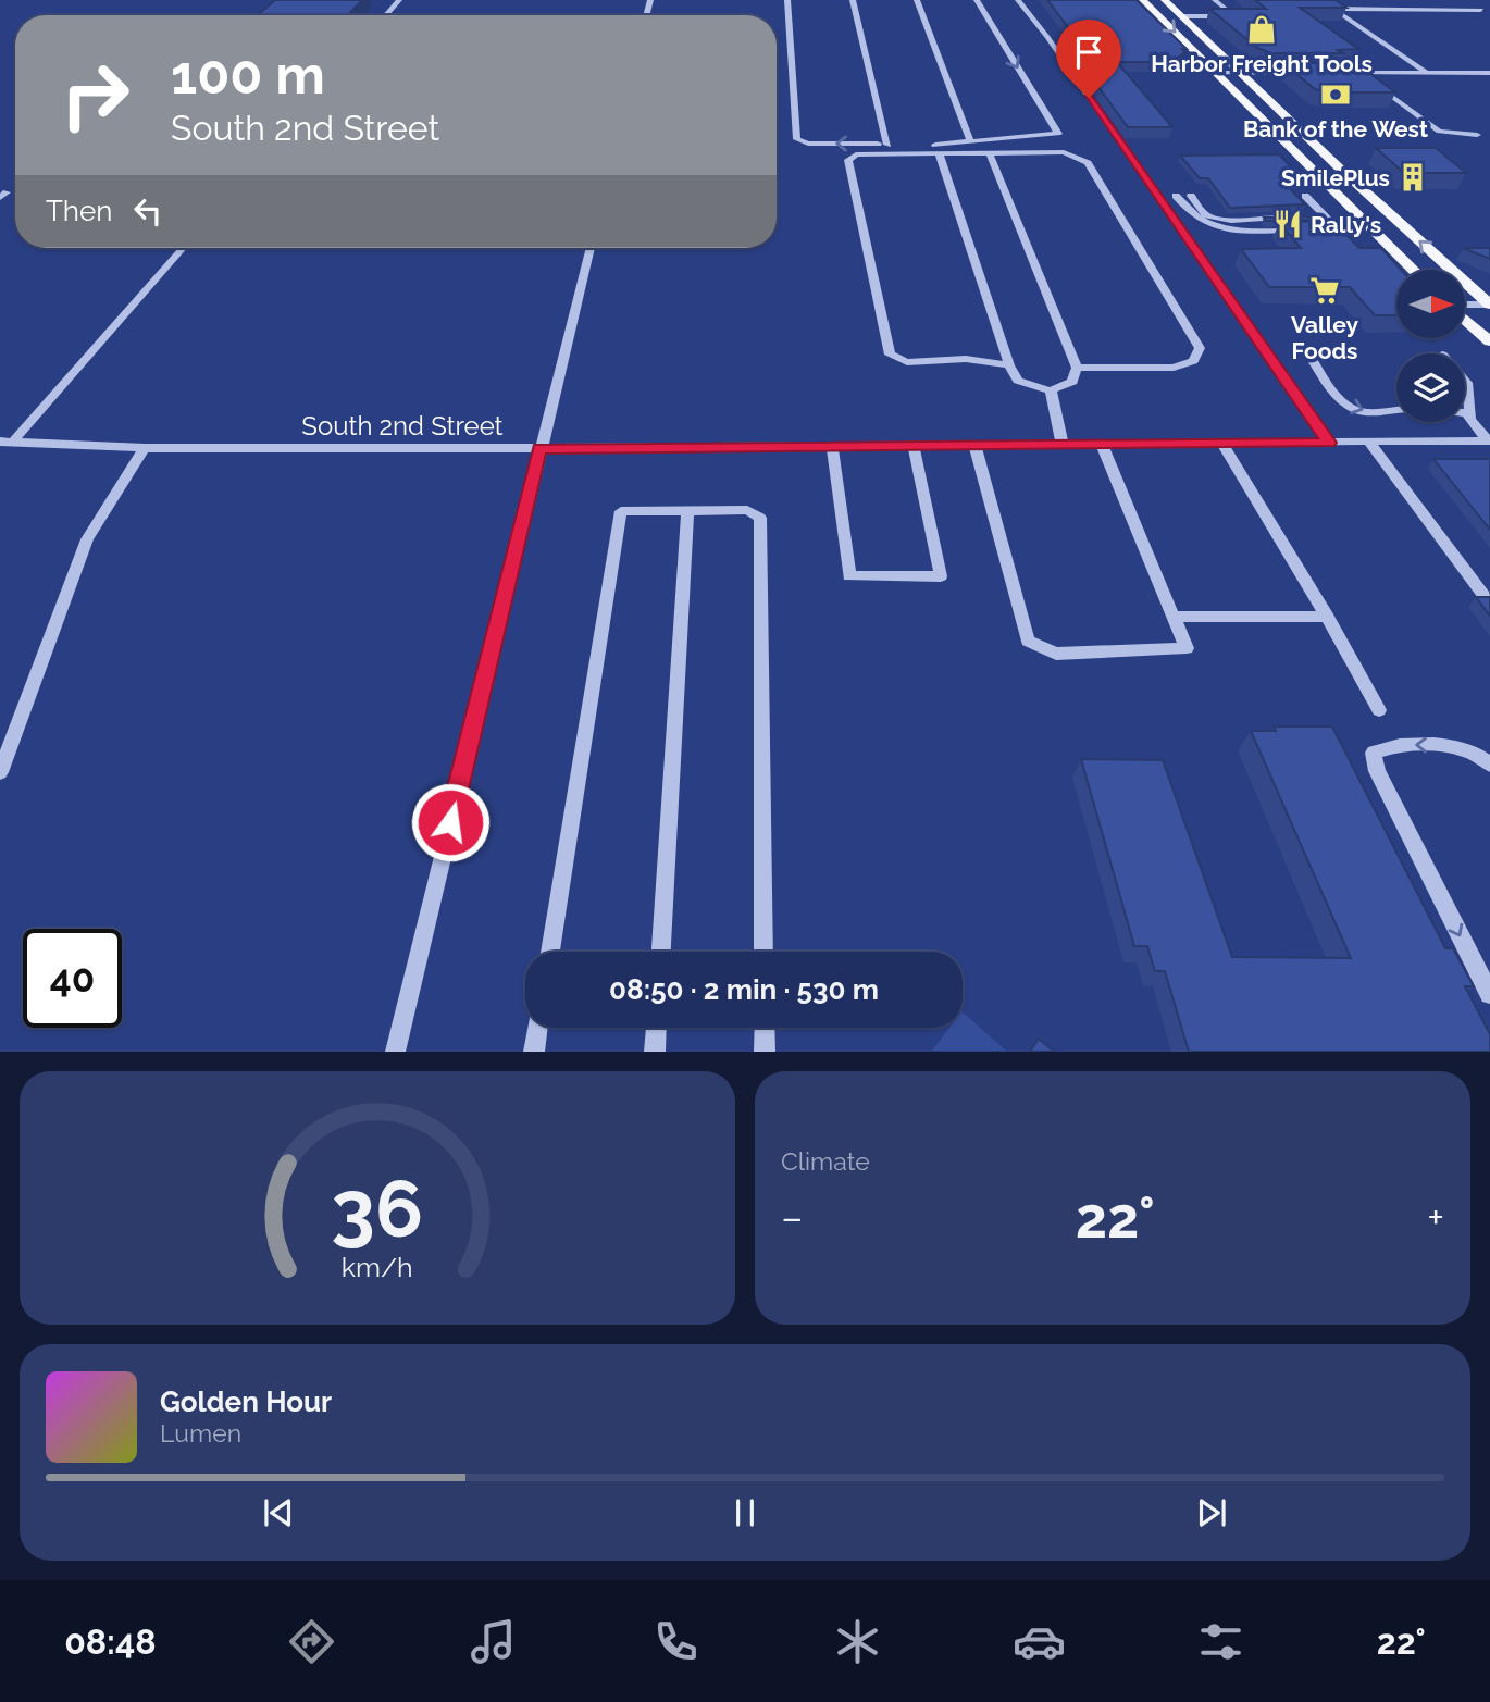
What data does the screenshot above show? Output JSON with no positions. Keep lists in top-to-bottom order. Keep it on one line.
{"streets":{"street":["South 2nd Street"]},"places":{"shop":["Harbor Freight Tools"],"bank":["Bank of the West"],"building":["SmilePlus"],"restaurant":["Rally's"],"supermarket":["Valley Foods"]},"north":"right","page":{"turn":["100 m","South 2nd Street"],"then":"Then","limit":"40","trip":"08:50 · 2 min · 530 m","tile":"Climate","heat":["−","22°","+"],"song":["Golden Hour","Lumen"],"tabs":["08:48","22°"],"gauge":["36","km/h"]}}
